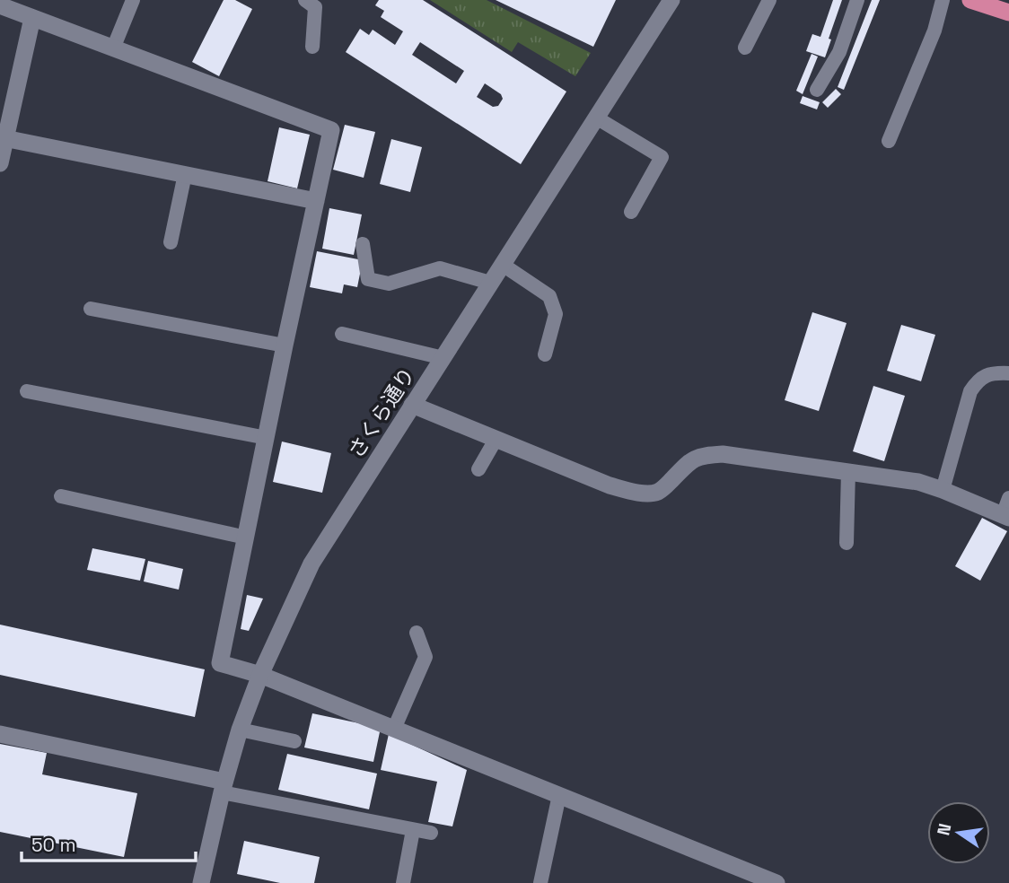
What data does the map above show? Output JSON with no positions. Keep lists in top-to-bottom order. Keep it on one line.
{"streets":{"street":["さくら通り"]},"scale_bar":"50 m","north":"left"}
